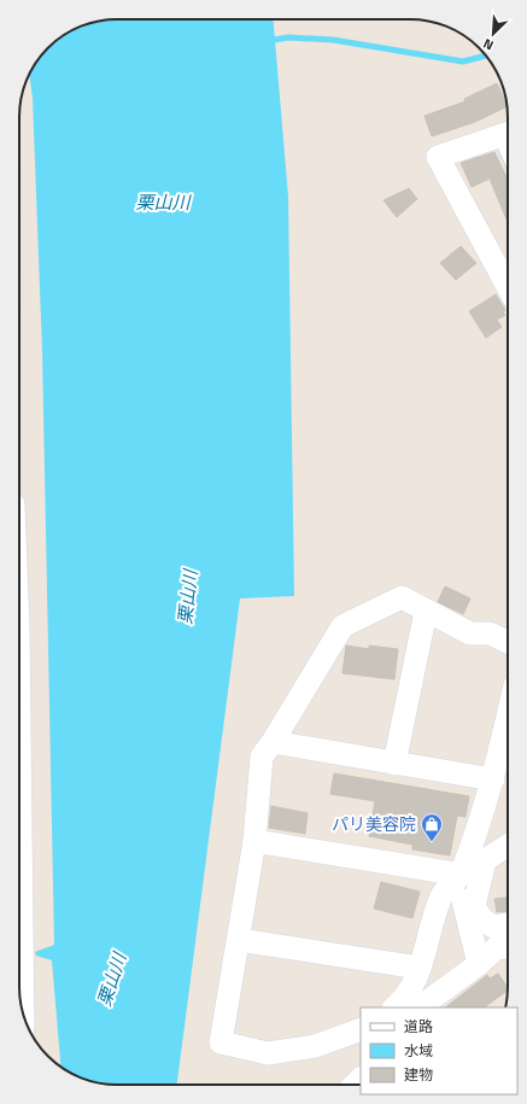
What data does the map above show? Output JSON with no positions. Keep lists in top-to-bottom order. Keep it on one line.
{"water":["栗山川"],"places":{"shop":["パリ美容院"]},"legend":["道路","水域","建物"],"north":"bottom left"}
